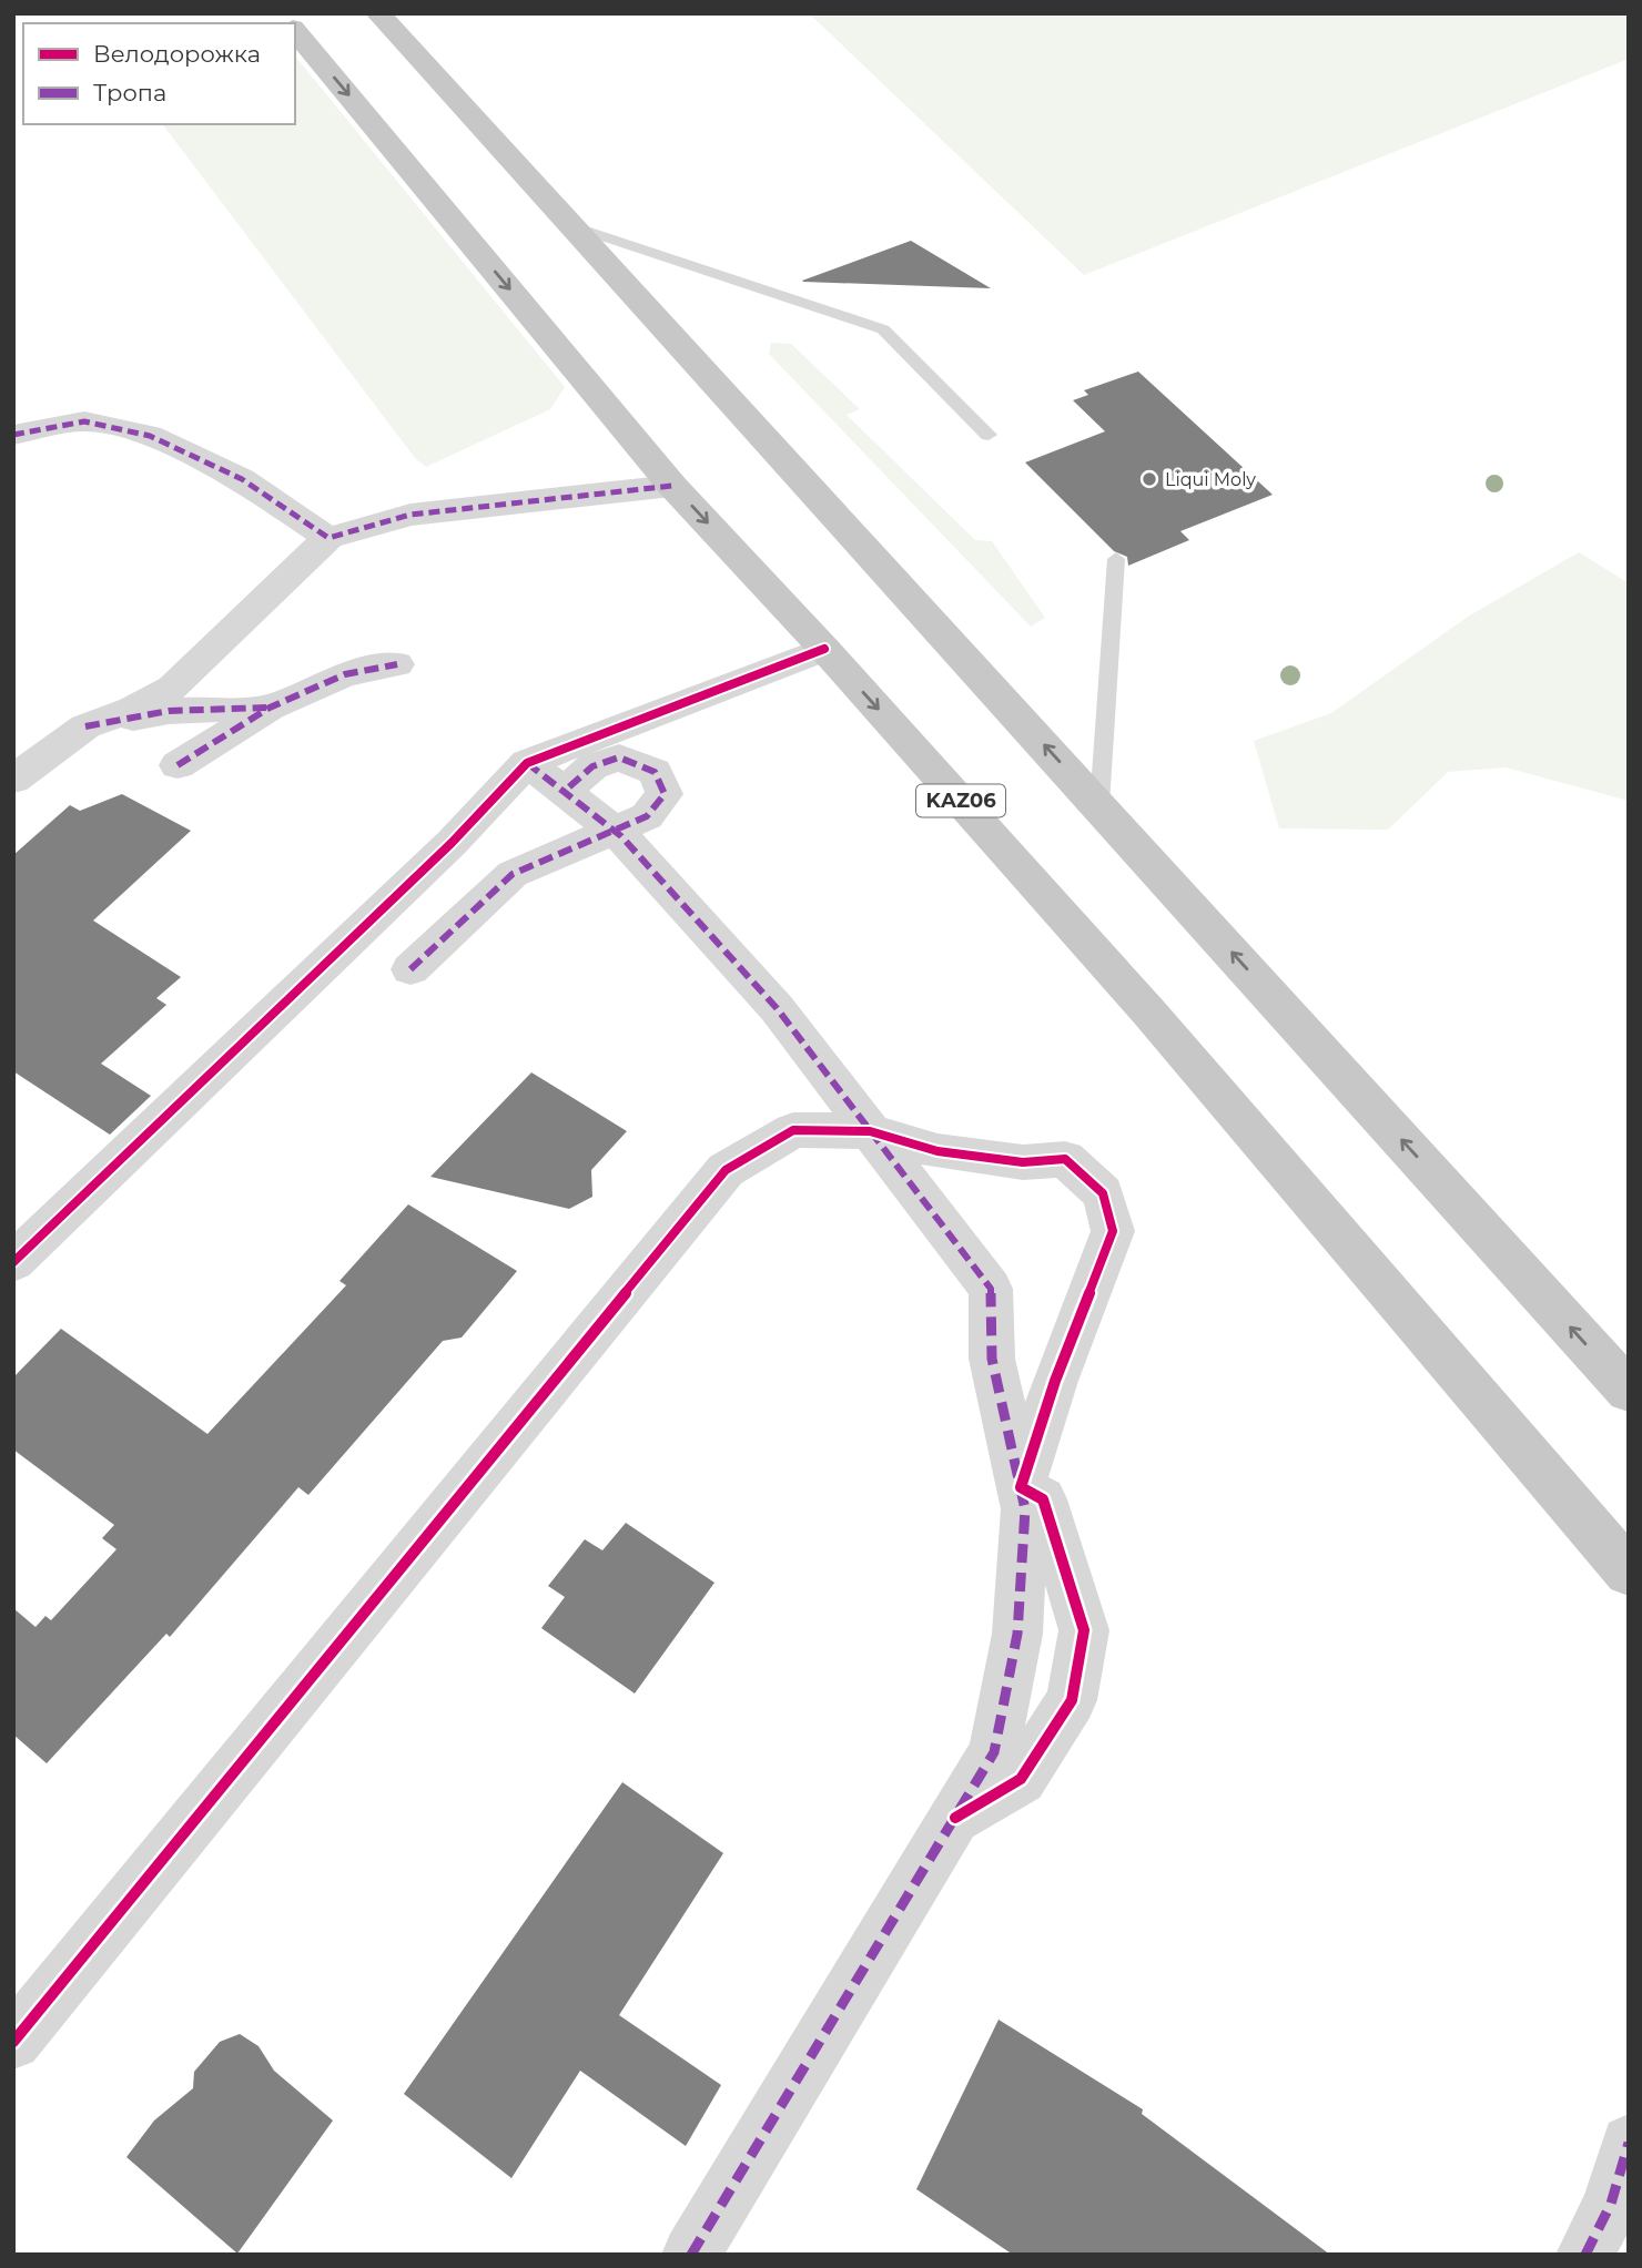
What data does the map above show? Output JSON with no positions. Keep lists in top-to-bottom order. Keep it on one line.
{"streets":{"highway":["KАZ06"]},"places":["Liqui Moly"],"legend":["Велодорожка","Тропа"]}
